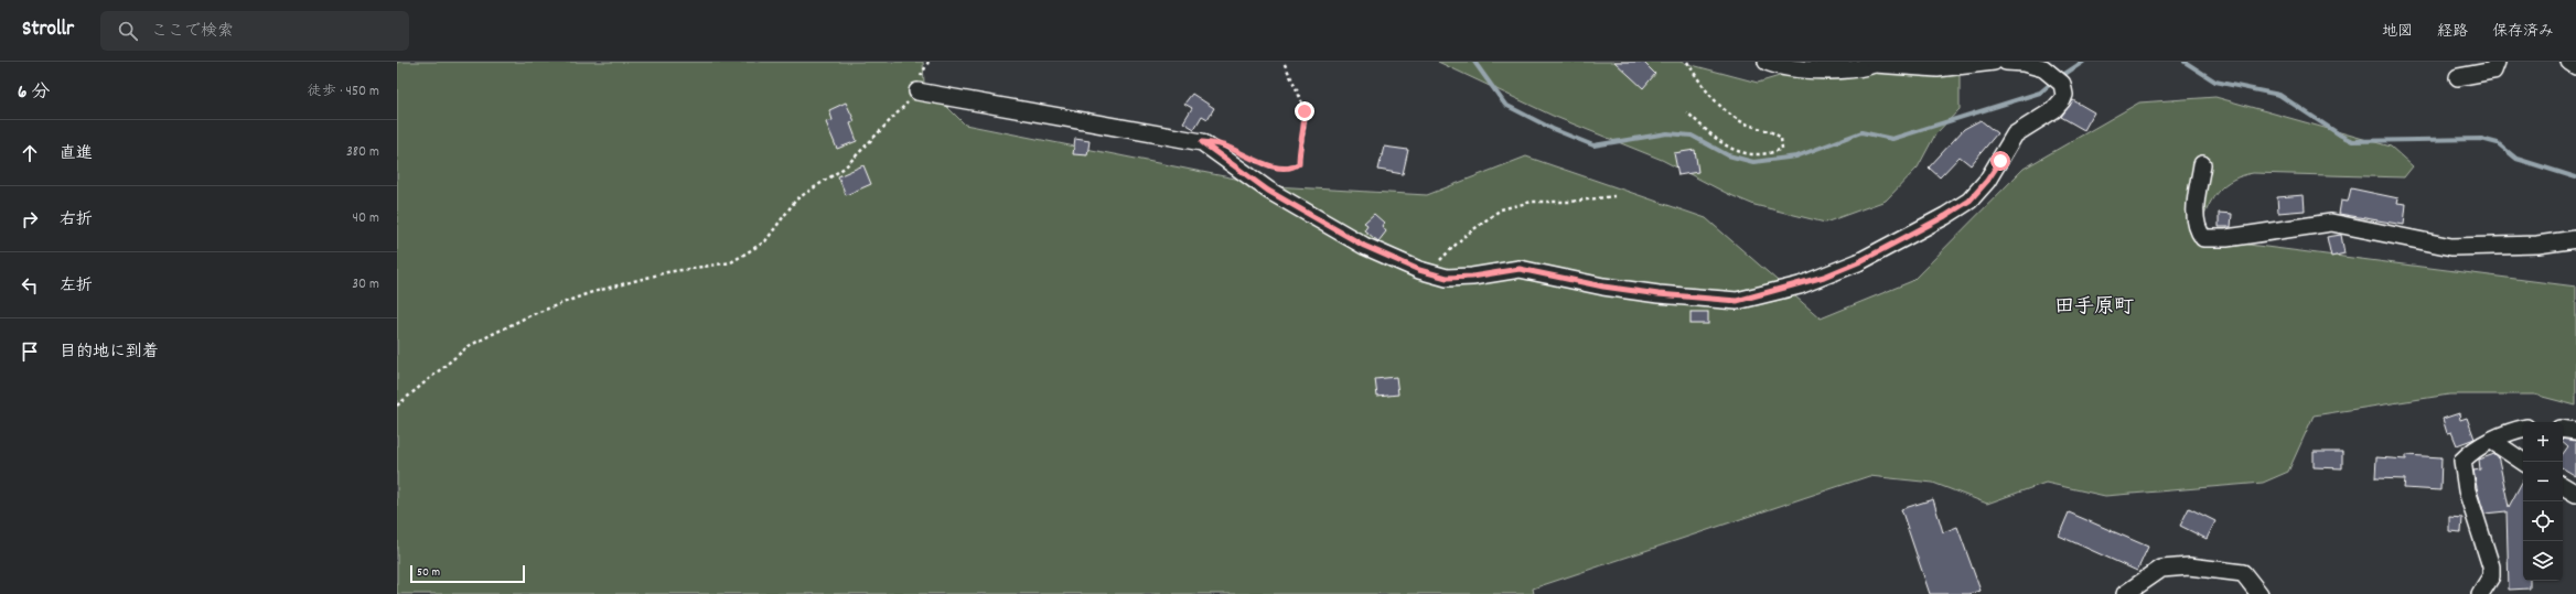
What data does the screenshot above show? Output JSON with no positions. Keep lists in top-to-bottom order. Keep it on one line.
{"districts":["田手原町"],"scale_bar":"50 m","page":{"header":"Strollr","search":"ここで検索","nav":["地図","経路","保存済み"],"heading":["6 分","徒歩 · 450 m"],"list":[["直進","380 m"],["右折","40 m"],["左折","30 m"],"目的地に到着"],"map_buttons":["+","−"],"scale":"50 m"}}
